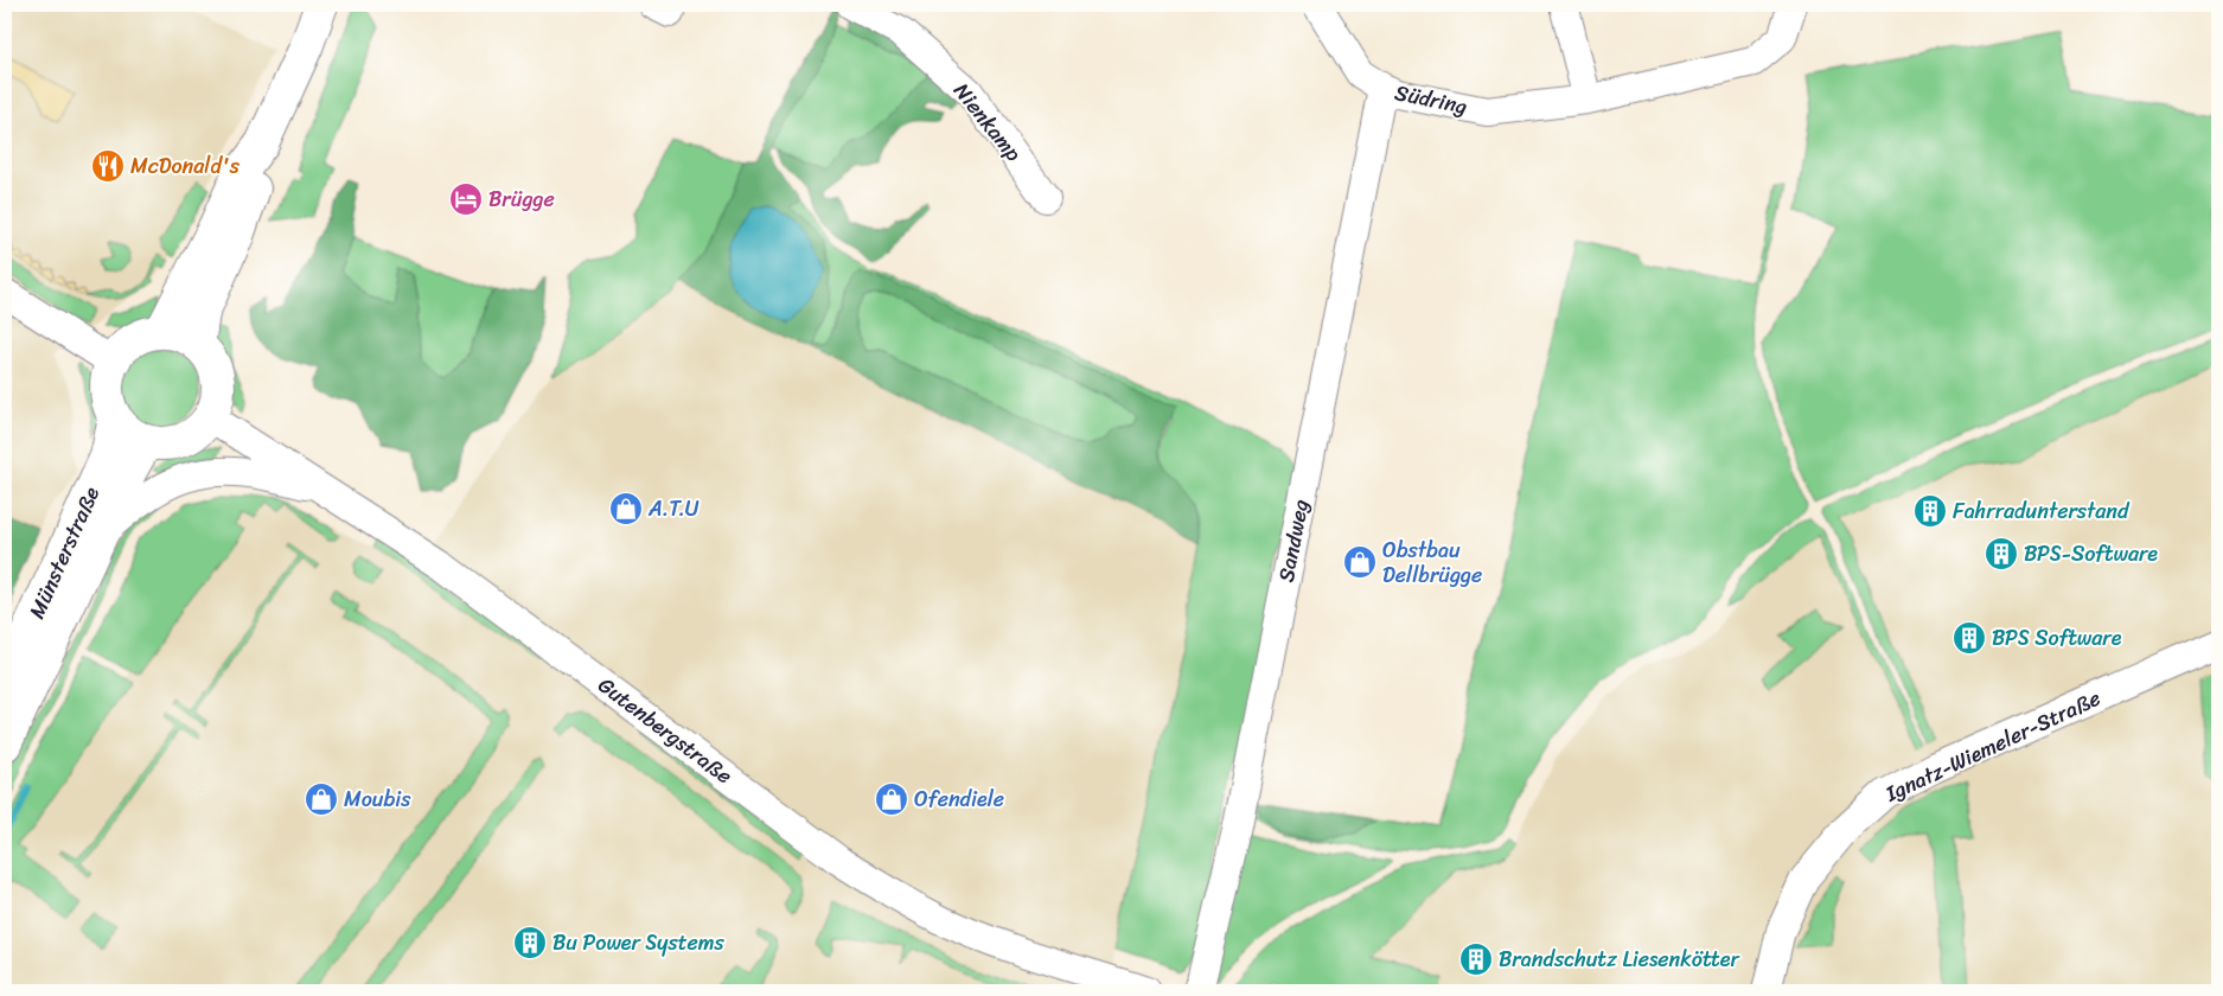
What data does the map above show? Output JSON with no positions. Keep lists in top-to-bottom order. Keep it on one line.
{"streets":{"main road":["Münsterstraße"],"street":["Südring","Nienkamp","Sandweg","Gutenbergstraße","Ignatz-Wiemeler-Straße"]},"crossings":[["Südring","Sandweg"],["Münsterstraße","Gutenbergstraße"]],"places":{"restaurant":["McDonald's"],"hotel":["Brügge"],"shop":["A.T.U","Obstbau Dellbrügge","Moubis","Ofendiele"],"building":["Fahrradunterstand","BPS-Software","BPS Software","Bu Power Systems","Brandschutz Liesenkötter"]}}
